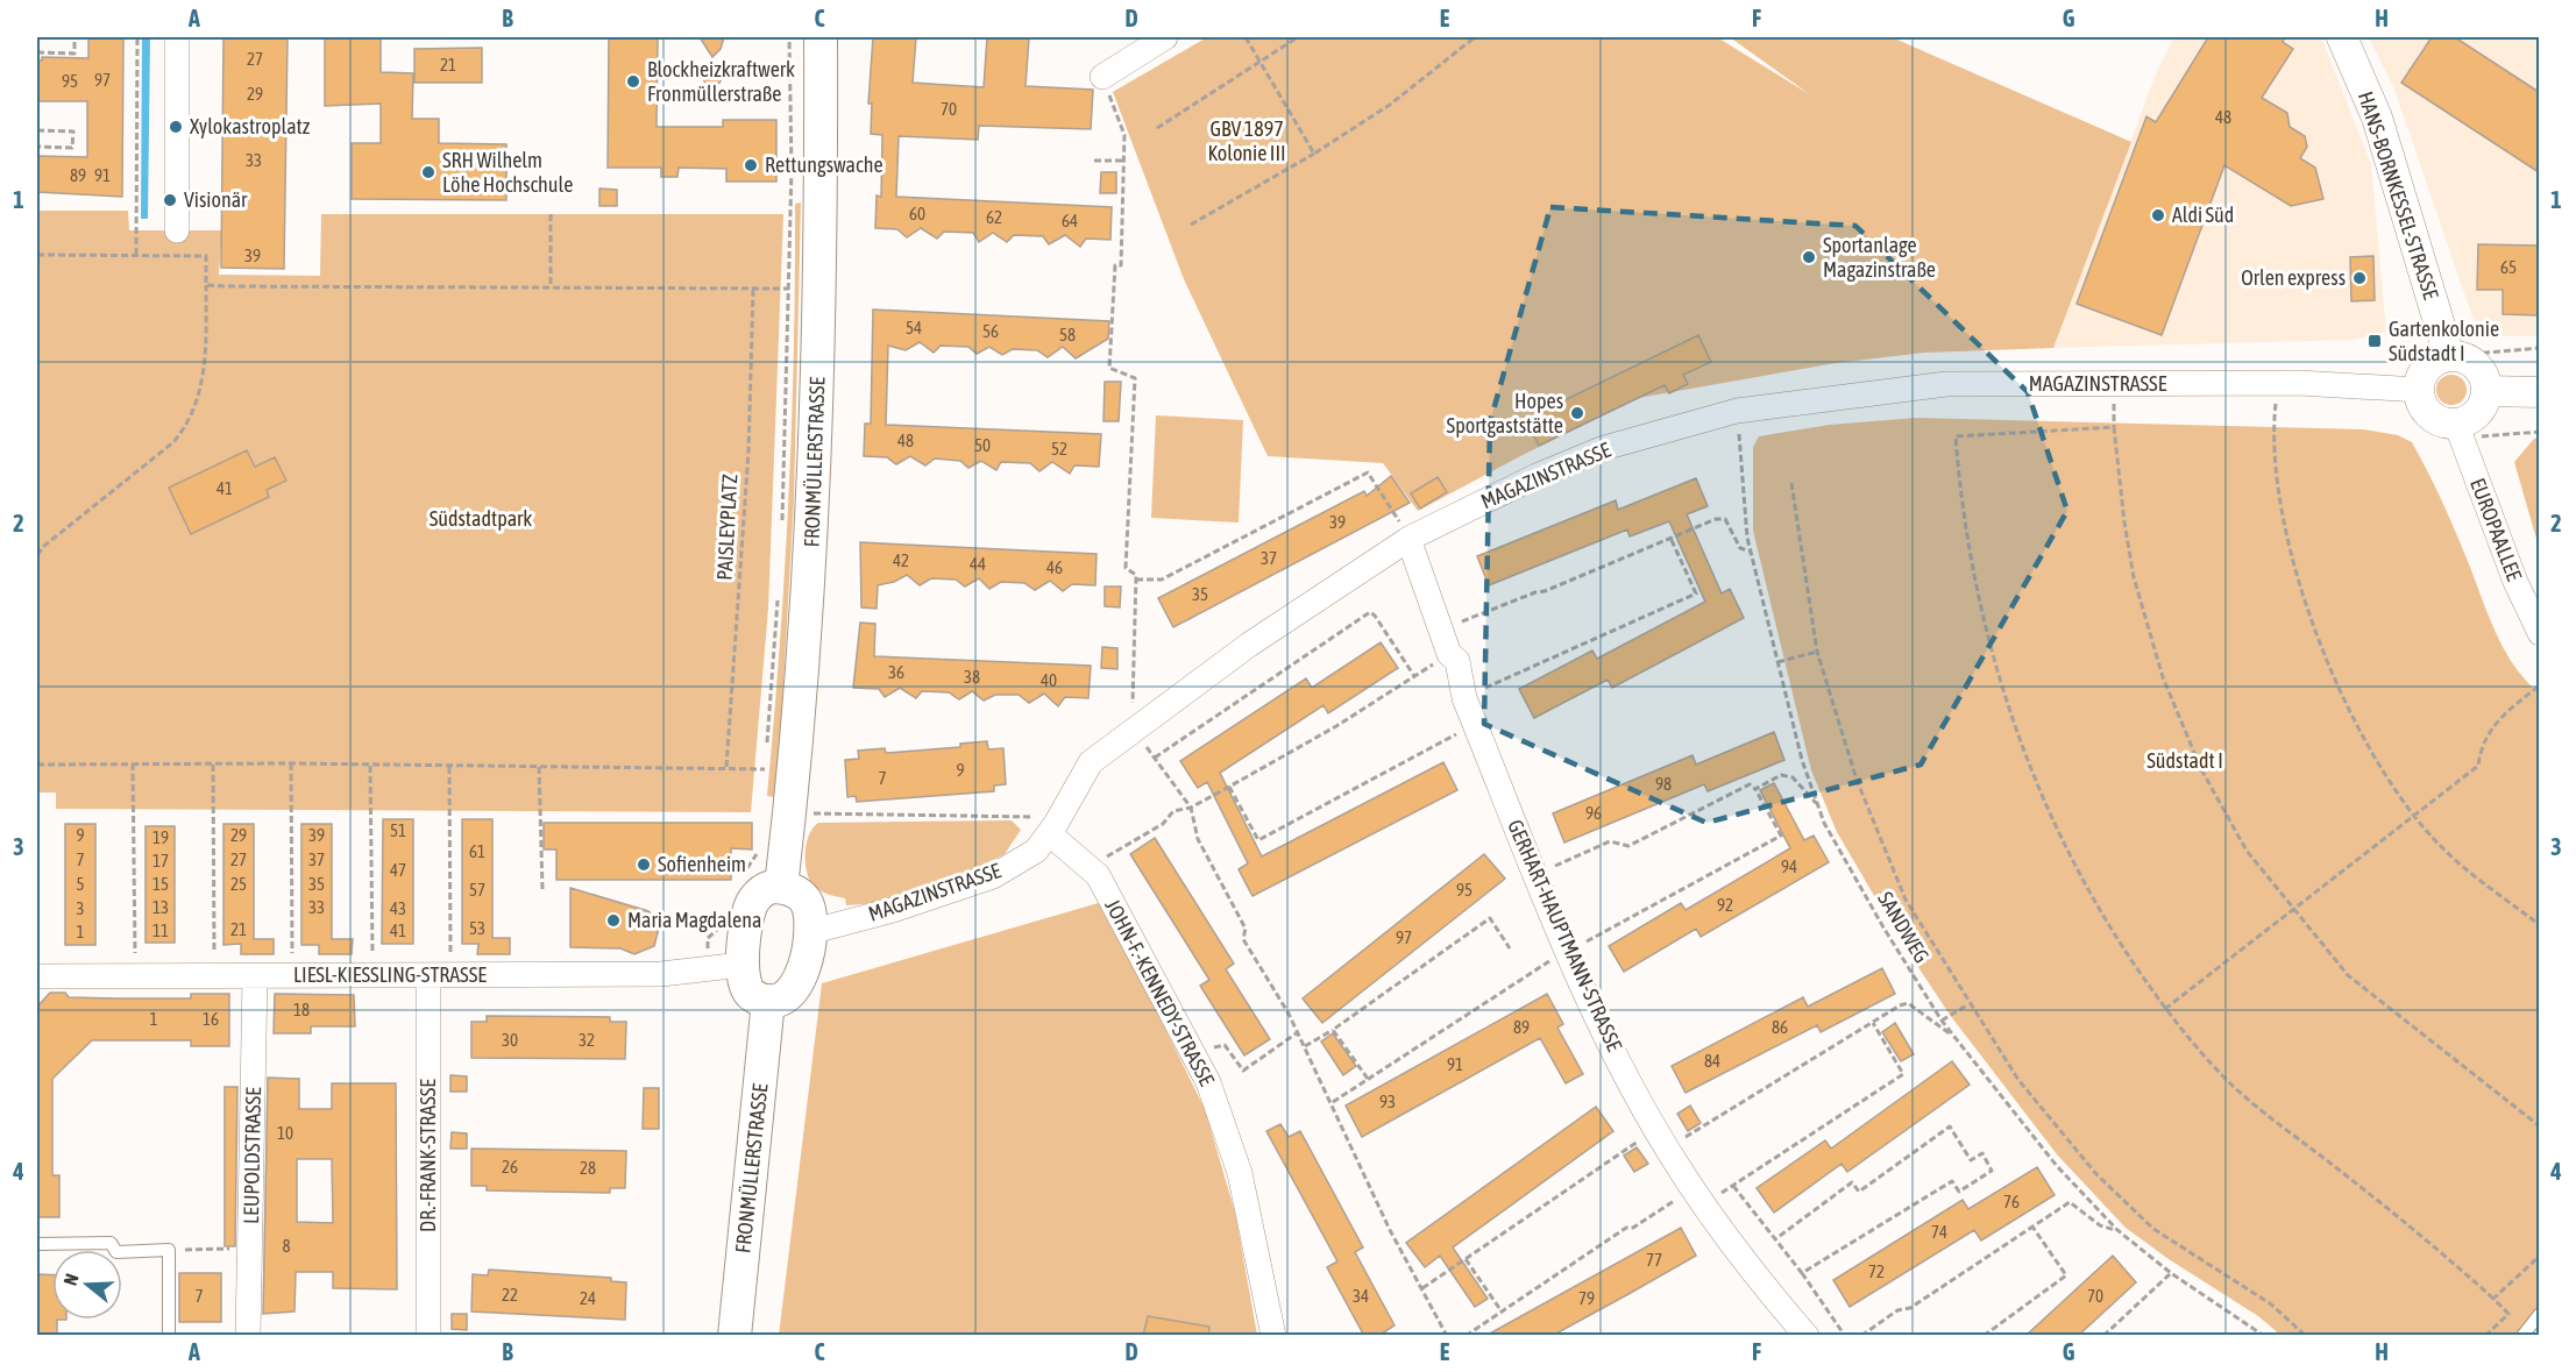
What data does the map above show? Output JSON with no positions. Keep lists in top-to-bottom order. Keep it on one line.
{"streets":{"main road":["FRONMÜLLERSTRASSE"],"street":["HANS-BORNKESSEL-STRASSE","MAGAZINSTRASSE","EUROPAALLEE","GERHART-HAUPTMANN-STRASSE","LIESL-KIESSLING-STRASSE","JOHN-F.-KENNEDY-STRASSE","LEUPOLDSTRASSE","DR.-FRANK-STRASSE"],"path":["PAISLEYPLATZ","SANDWEG"]},"crossings":[["HANS-BORNKESSEL-STRASSE","MAGAZINSTRASSE"],["HANS-BORNKESSEL-STRASSE","EUROPAALLEE"],["MAGAZINSTRASSE","EUROPAALLEE"],["MAGAZINSTRASSE","SANDWEG"],["MAGAZINSTRASSE","GERHART-HAUPTMANN-STRASSE"],["MAGAZINSTRASSE","JOHN-F.-KENNEDY-STRASSE"],["LIESL-KIESSLING-STRASSE","LEUPOLDSTRASSE"],["LIESL-KIESSLING-STRASSE","DR.-FRANK-STRASSE"]],"parks":["GBV 1897 Kolonie III","Südstadtpark","Südstadt I"],"places":{"other":["Blockheizkraftwerk Fronmüllerstraße","Xylokastroplatz","Rettungswache","SRH Wilhelm Löhe Hochschule","Visionär","Aldi Süd","Sportanlage Magazinstraße","Orlen express","Hopes Sportgaststätte","Sofienheim","Maria Magdalena"],"transit":["Gartenkolonie Südstadt I"]},"house_numbers":["27","21","97","95","29","70","48","33","89","91","60","62","64","39","65","54","56","58","48","50","52","41","39","37","42","44","46","35","36","38","40","9","7","98","96","51","9","29","39","19","61","7","27","37","17","94","47","5","15","25","35","57","95","92","13","33","3","43","53","21","11","41","1","97","18","1","16","89","86","30","32","84","91","93","10","26","28","76","74","8","77","72","22","7","34","70","24","79"],"north":"left","grid":{"columns":["A","B","C","D","E","F","G","H"],"rows":["1","2","3","4"]}}
